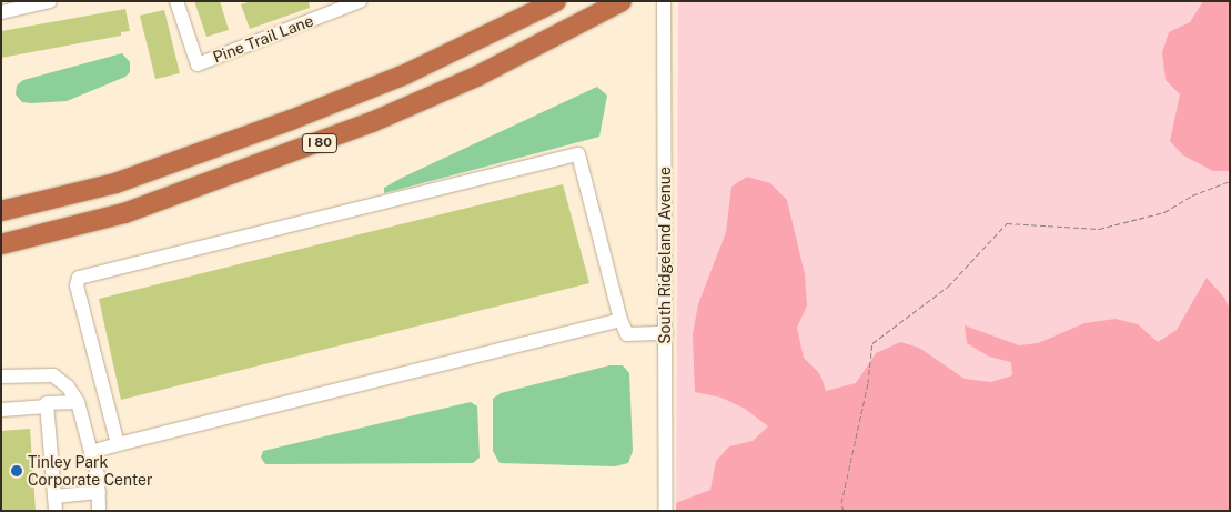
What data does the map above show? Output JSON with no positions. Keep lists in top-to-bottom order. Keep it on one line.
{"streets":{"highway":["I 80"],"street":["Pine Trail Lane","South Ridgeland Avenue"]},"places":["Tinley Park Corporate Center"]}
